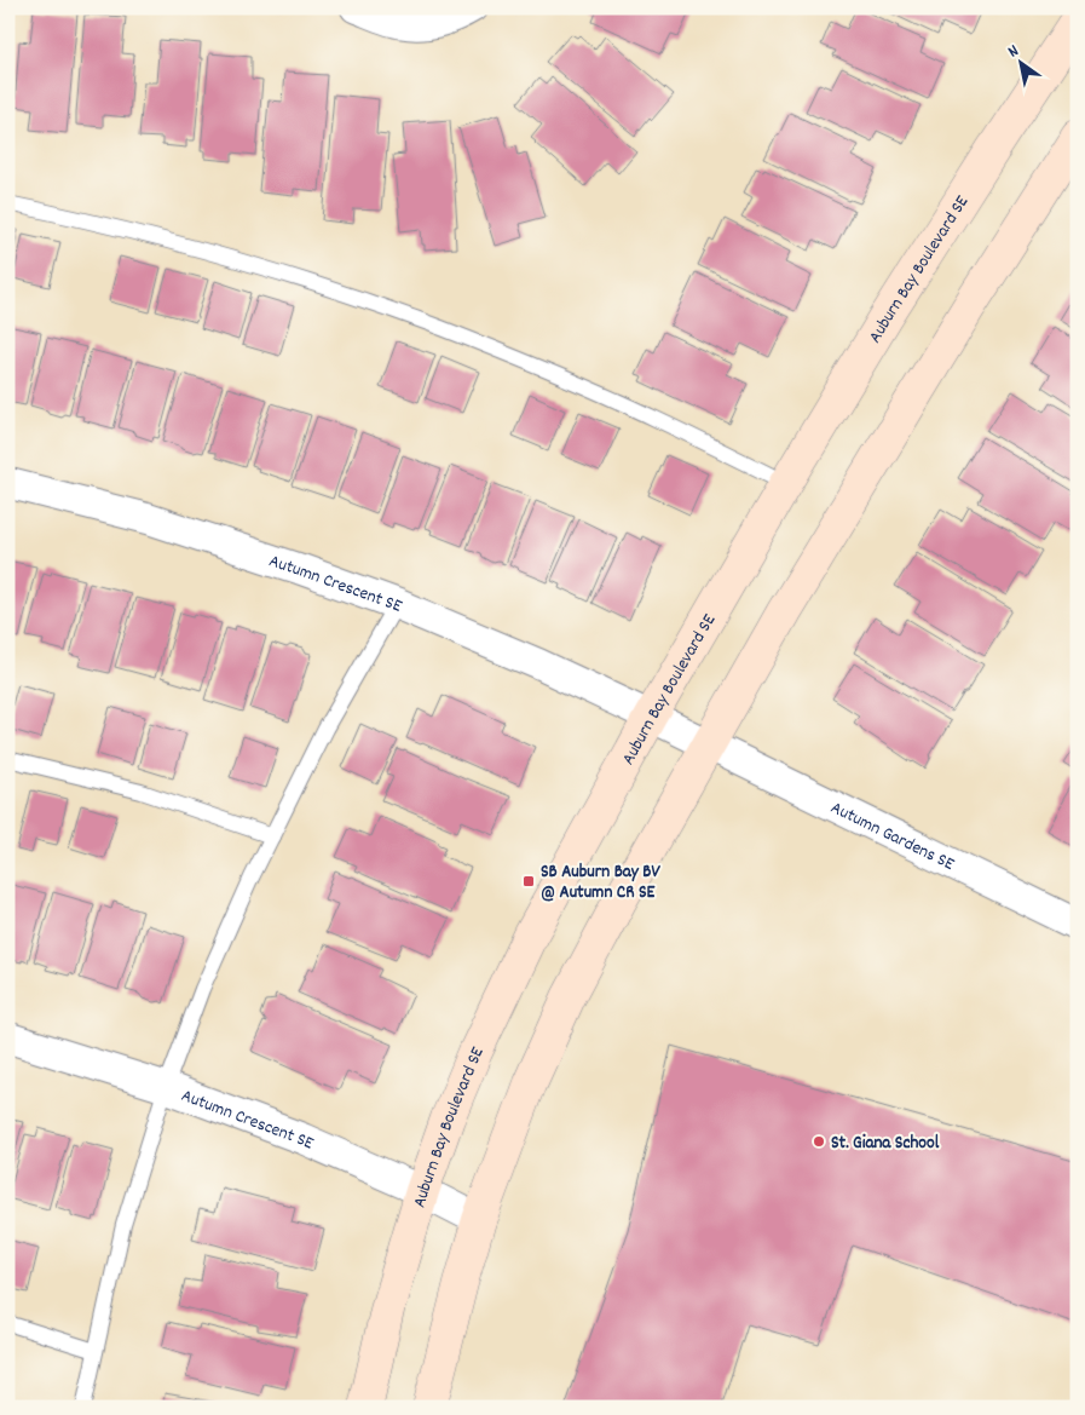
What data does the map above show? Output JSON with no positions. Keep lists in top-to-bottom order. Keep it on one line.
{"streets":{"street":["Auburn Bay Boulevard SE","Autumn Crescent SE","Autumn Gardens SE"]},"crossings":[["Auburn Bay Boulevard SE","Autumn Crescent SE"],["Autumn Crescent SE","Autumn Gardens SE"]],"places":{"transit":["SB Auburn Bay BV @ Autumn CR SE"],"other":["St. Giana School"]},"north":"top left"}
